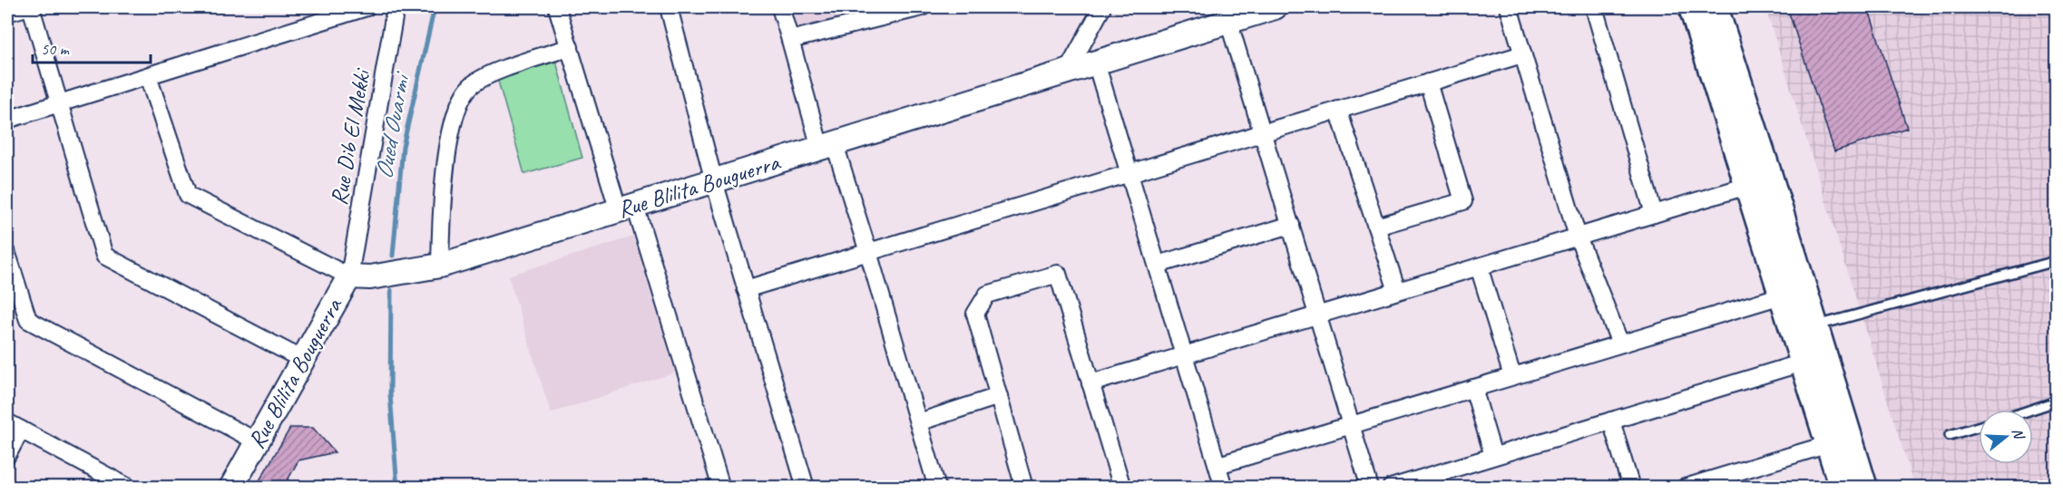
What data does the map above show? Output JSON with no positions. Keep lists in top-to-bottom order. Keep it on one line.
{"streets":{"street":["Rue Dib El Mekki","Rue Blilita Bouguerra"]},"crossings":[["Rue Dib El Mekki","Rue Blilita Bouguerra"]],"water":["Oued Ouarmi"],"scale_bar":"50 m","north":"right"}
